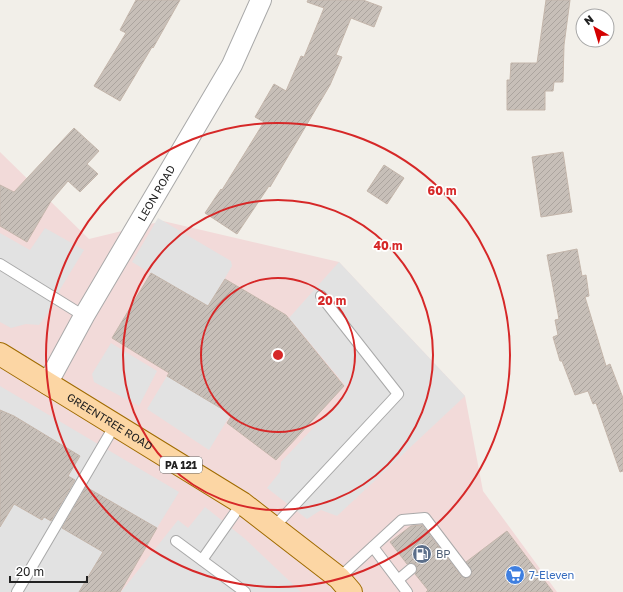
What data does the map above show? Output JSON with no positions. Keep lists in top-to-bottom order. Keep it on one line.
{"streets":{"main road":["GREENTREE ROAD","PA 121"],"street":["LEON ROAD"]},"crossings":[["LEON ROAD","GREENTREE ROAD"]],"places":{"fuel station":["BP"],"supermarket":["7-Eleven"]},"scale_bar":"20 m","north":"top left","rings":["60 m","40 m","20 m"]}
